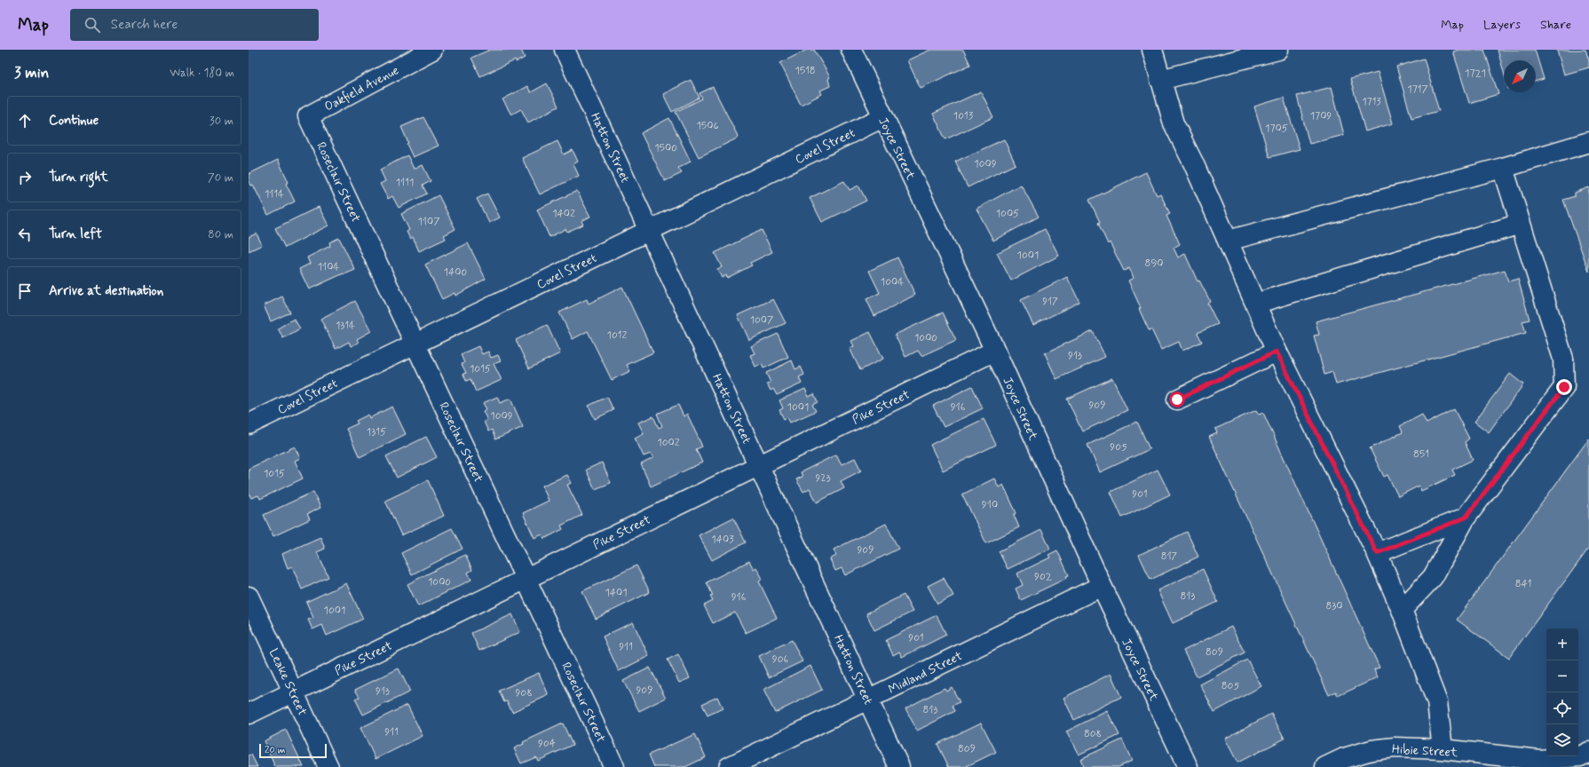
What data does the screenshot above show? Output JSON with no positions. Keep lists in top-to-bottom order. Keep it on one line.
{"streets":{"street":["Oakfield Avenue","Covel Street","Hatton Street","Joyce Street","Roseclair Street","Pike Street","Midland Street","Leake Street","Hibie Street"]},"crossings":[["Oakfield Avenue","Roseclair Street"],["Covel Street","Hatton Street"],["Covel Street","Joyce Street"],["Covel Street","Roseclair Street"],["Hatton Street","Pike Street"],["Hatton Street","Midland Street"],["Joyce Street","Pike Street"],["Joyce Street","Midland Street"],["Roseclair Street","Pike Street"],["Pike Street","Leake Street"]],"house_numbers":["1518","1721","1717","1713","1013","1709","1506","1705","1500","1009","1111","1114","1402","1005","1107","1001","890","1104","1400","1004","917","1007","1314","1012","1000","913","1015","909","1001","916","1009","1315","1002","905","851","1015","923","901","910","1403","909","817","902","1000","841","1401","813","916","830","1001","901","911","809","906","805","909","913","908","813","911","808","904","809"],"scale_bar":"20 m","north":"bottom left","page":{"header":"Map","search":"Search here","nav":["Map","Layers","Share"],"heading":["3 min","Walk · 180 m"],"list":[["Continue","30 m"],["Turn right","70 m"],["Turn left","80 m"],"Arrive at destination"],"map_buttons":["+","−"],"scale":"20 m"}}
